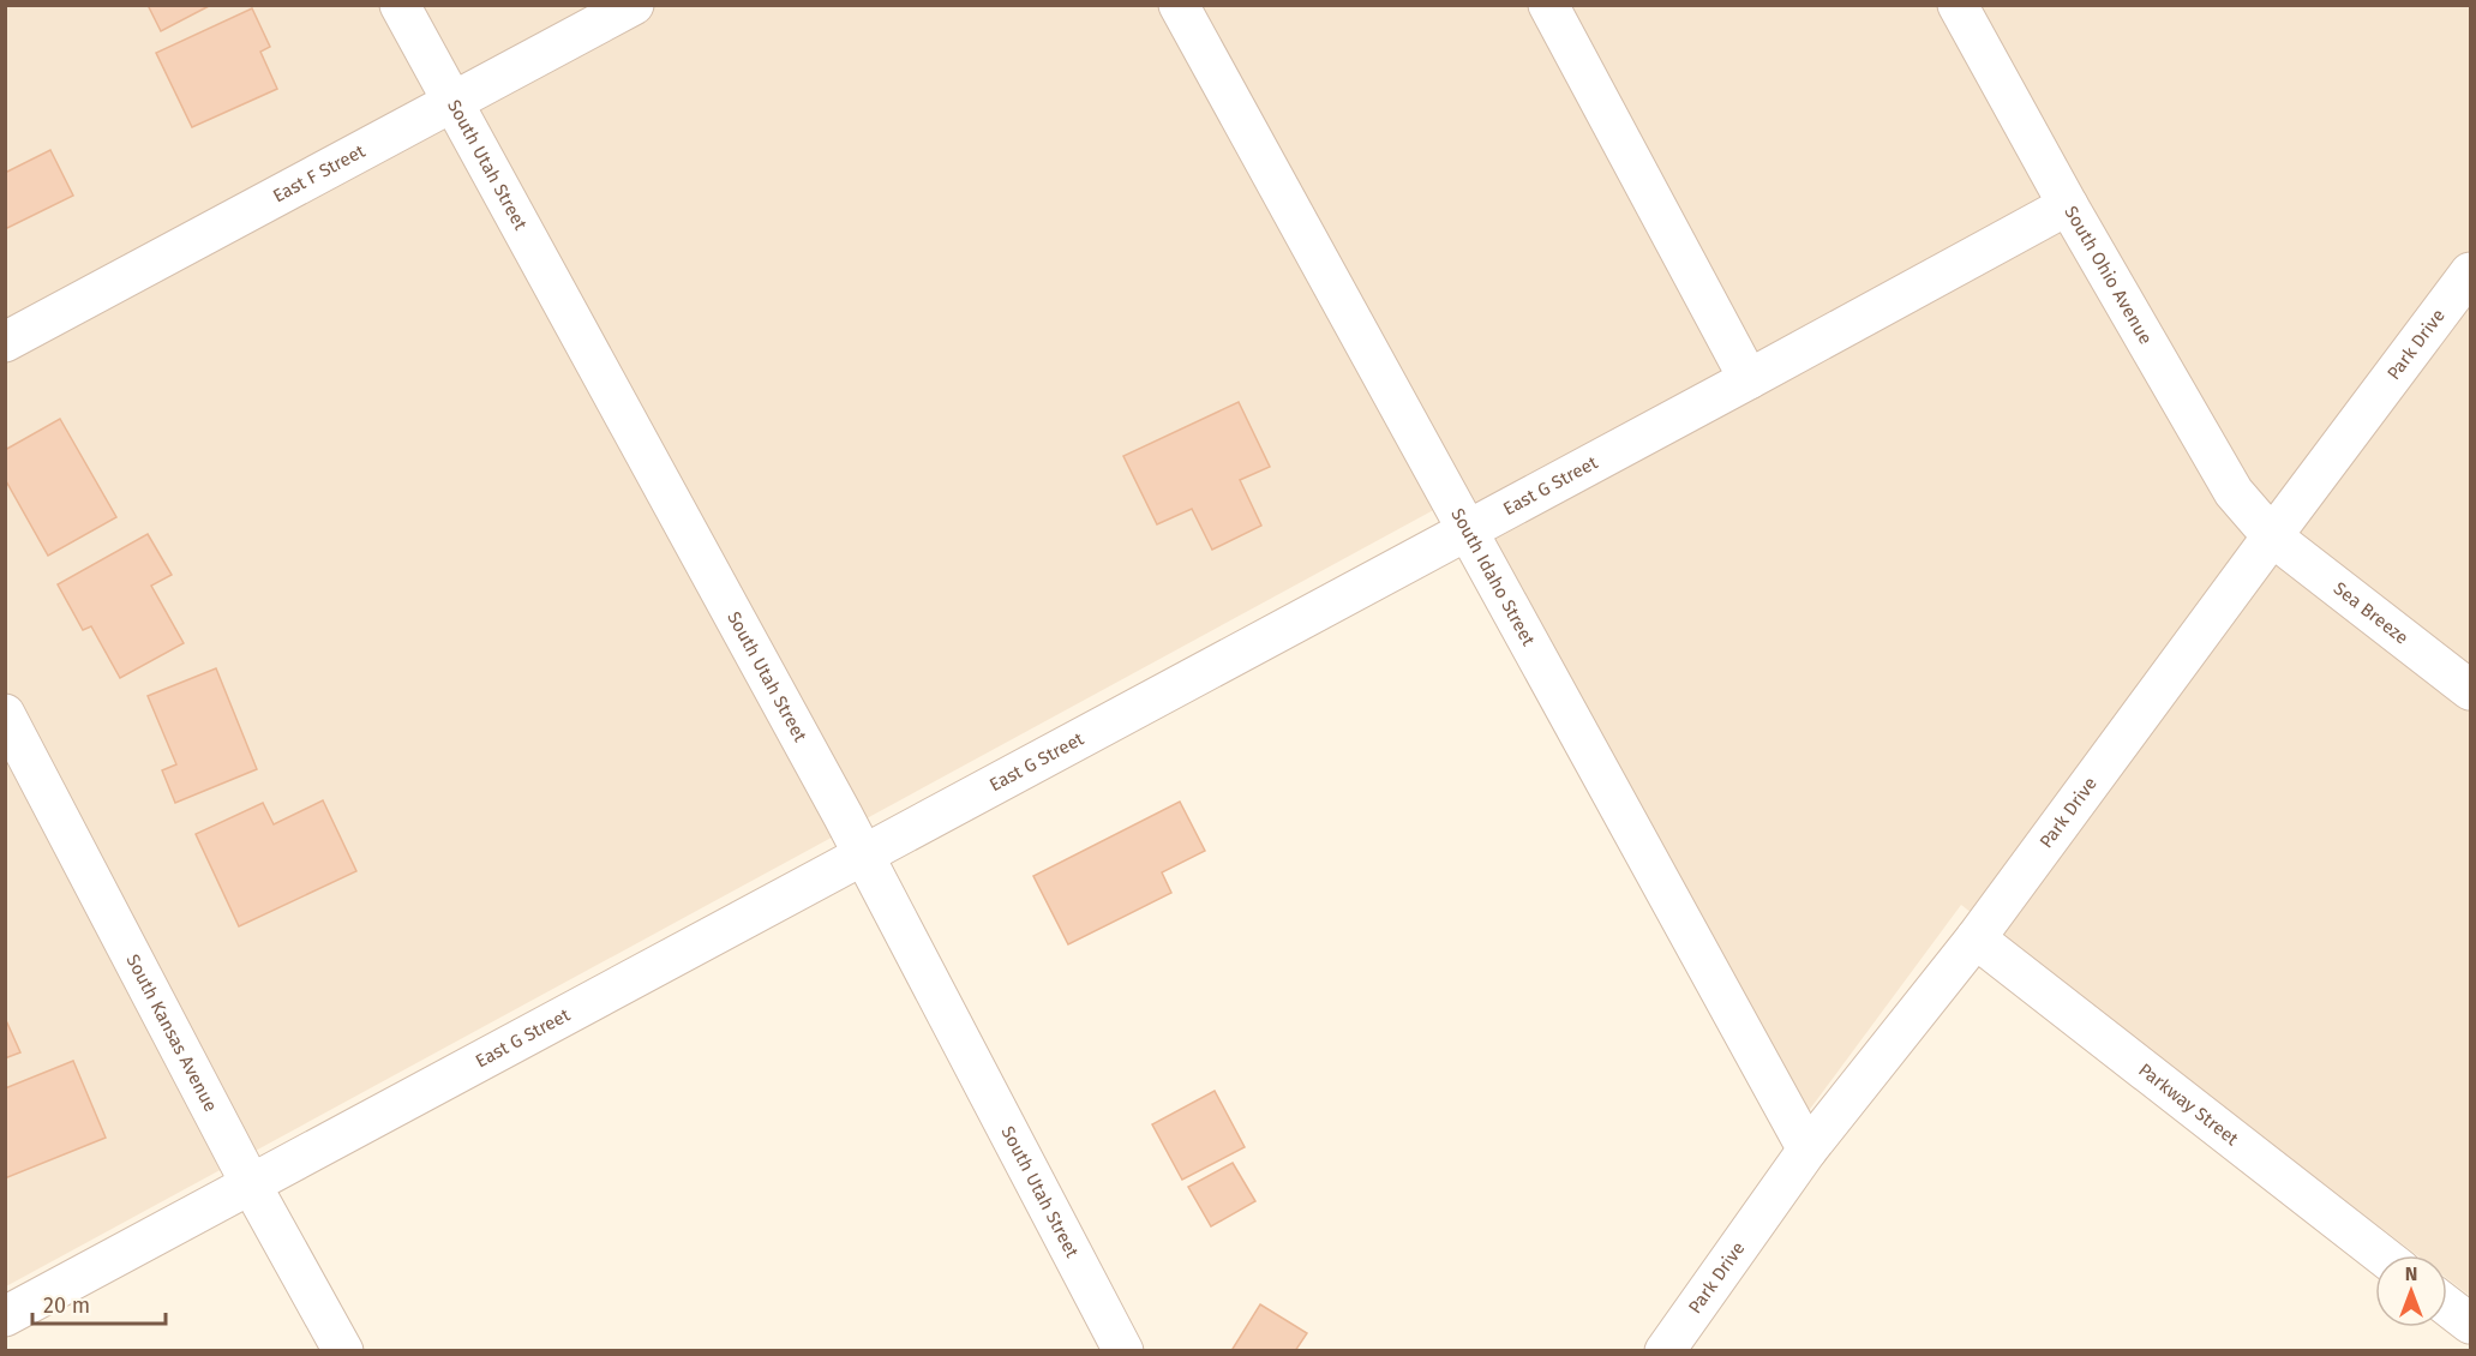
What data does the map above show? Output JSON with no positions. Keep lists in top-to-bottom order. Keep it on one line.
{"streets":{"street":["South Utah Street","East F Street","South Ohio Avenue","Park Drive","East G Street","South Idaho Street","Sea Breeze","South Kansas Avenue","Parkway Street"]},"crossings":[["South Utah Street","East F Street"],["South Utah Street","East G Street"],["South Ohio Avenue","Park Drive"],["South Ohio Avenue","East G Street"],["South Ohio Avenue","Sea Breeze"],["Park Drive","South Idaho Street"],["Park Drive","Sea Breeze"],["Park Drive","Parkway Street"],["East G Street","South Idaho Street"],["East G Street","South Kansas Avenue"]],"scale_bar":"20 m","north":"top"}
